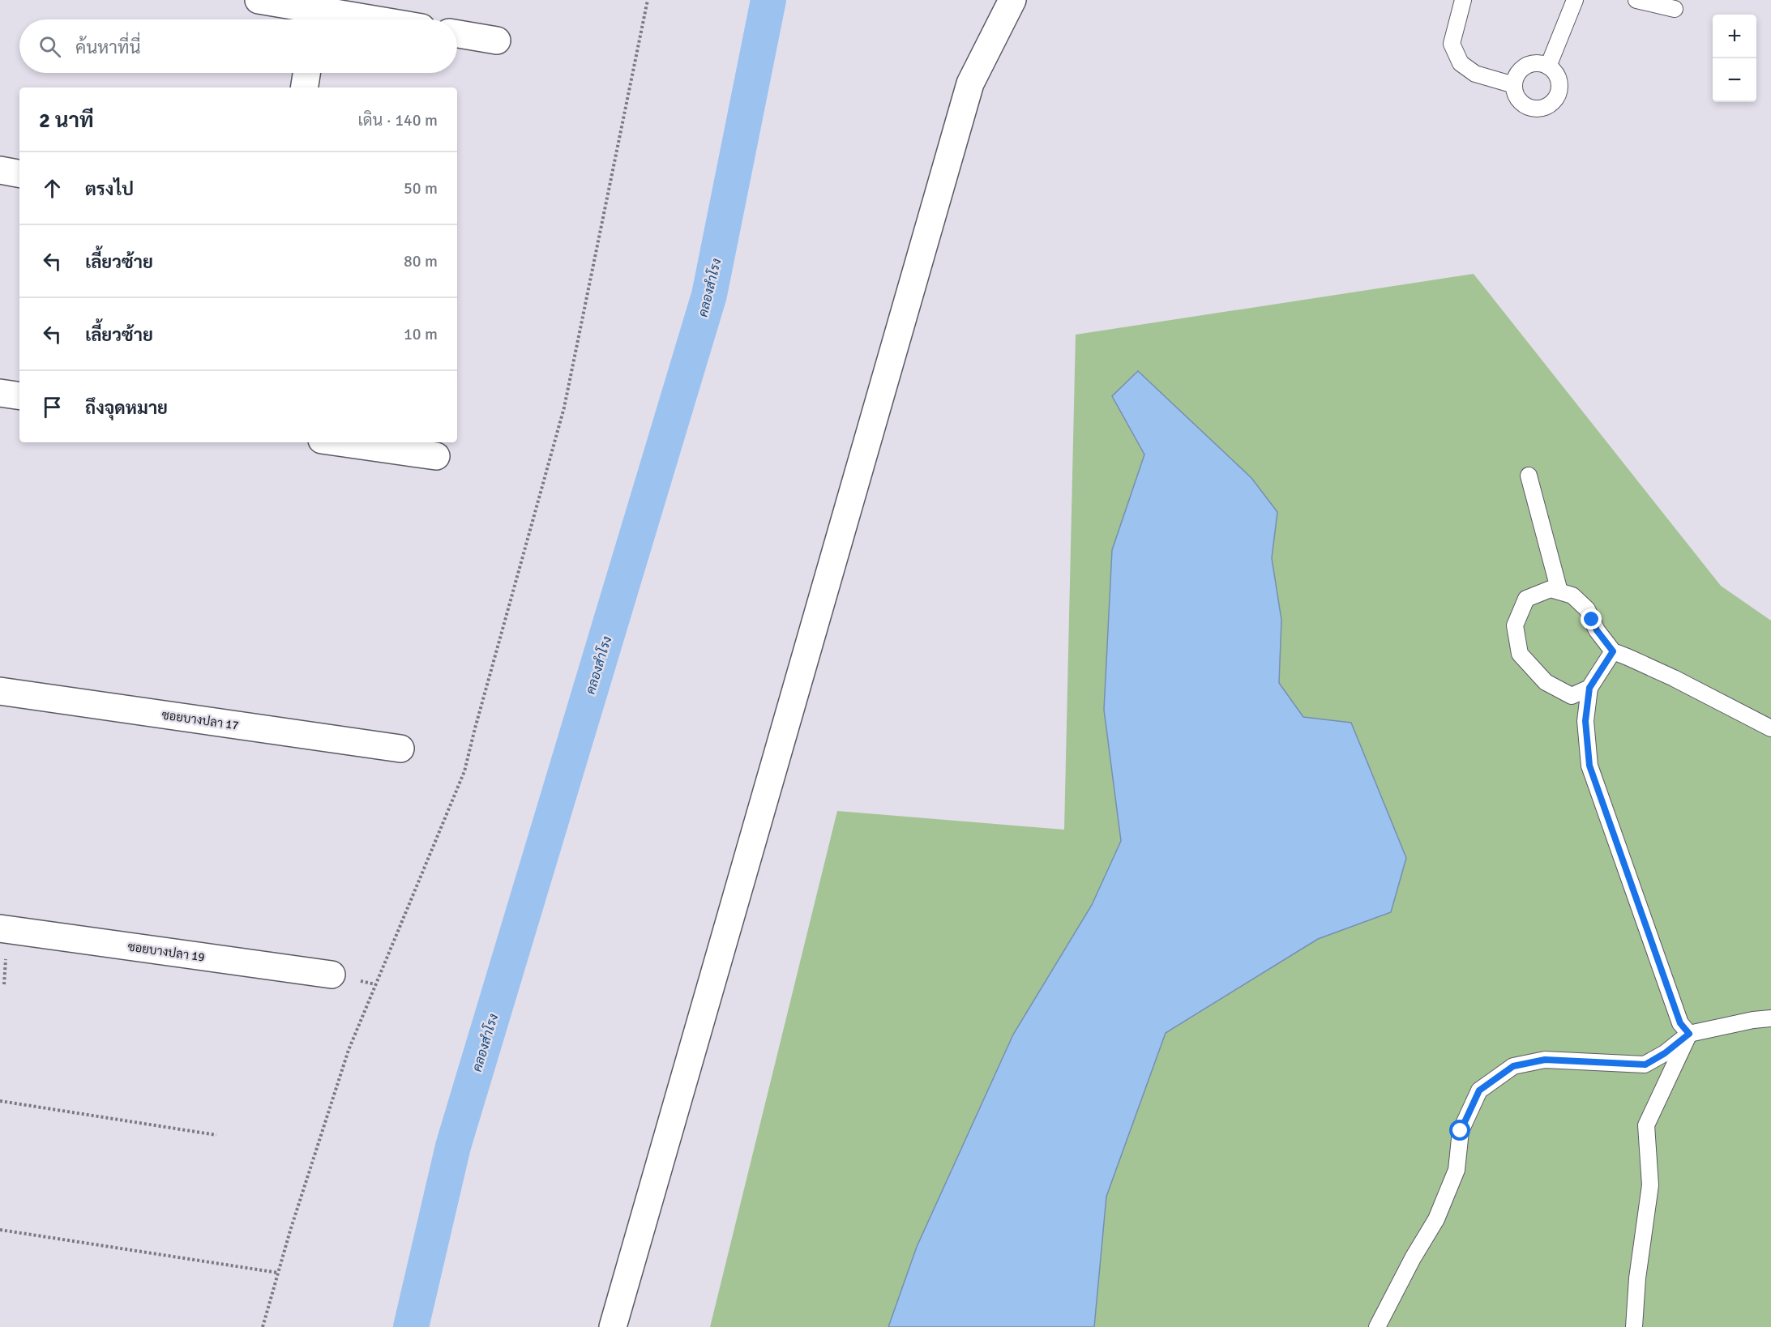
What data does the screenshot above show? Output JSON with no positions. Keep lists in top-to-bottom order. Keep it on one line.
{"streets":{"street":["ซอยบางปลา 17","ซอยบางปลา 19"]},"water":["คลองสำโรง"],"page":{"map_buttons":["+","−"],"search":"ค้นหาที่นี่","heading":["2 นาที","เดิน · 140 m"],"list":[["ตรงไป","50 m"],["เลี้ยวซ้าย","80 m"],["เลี้ยวซ้าย","10 m"],"ถึงจุดหมาย"]}}
